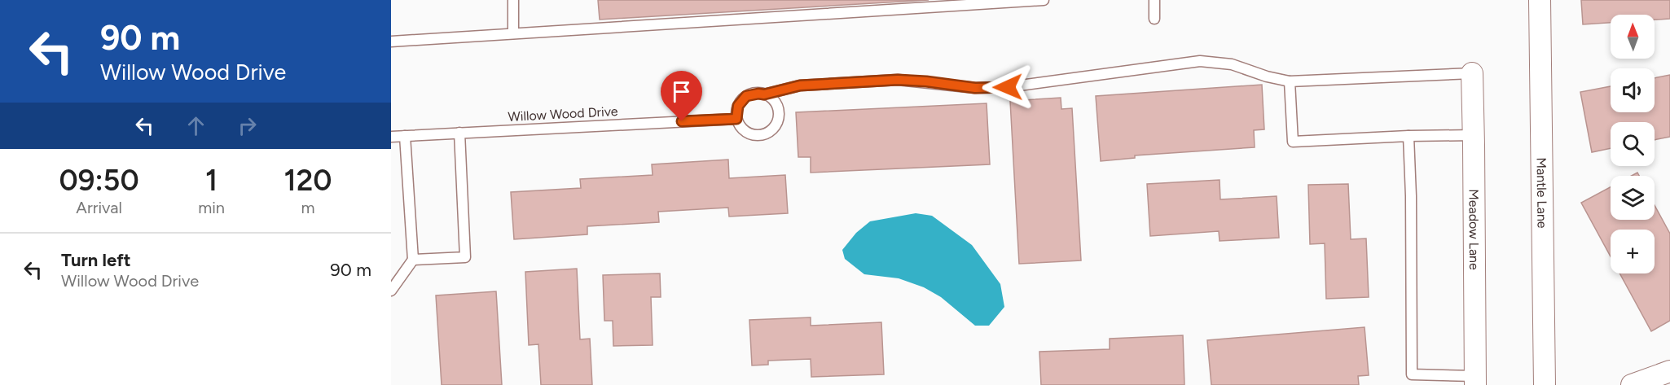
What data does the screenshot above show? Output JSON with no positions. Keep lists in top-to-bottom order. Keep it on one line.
{"streets":{"street":["Mantle Lane","Meadow Lane"],"lane":["Willow Wood Drive"]},"north":"top","page":{"turn":["90 m","Willow Wood Drive"],"map_buttons":"+","eta":["09:50","Arrival","1","min","120","m"],"list":[{"name":"Turn left","note":"Willow Wood Drive","value":"90 m"}]}}
